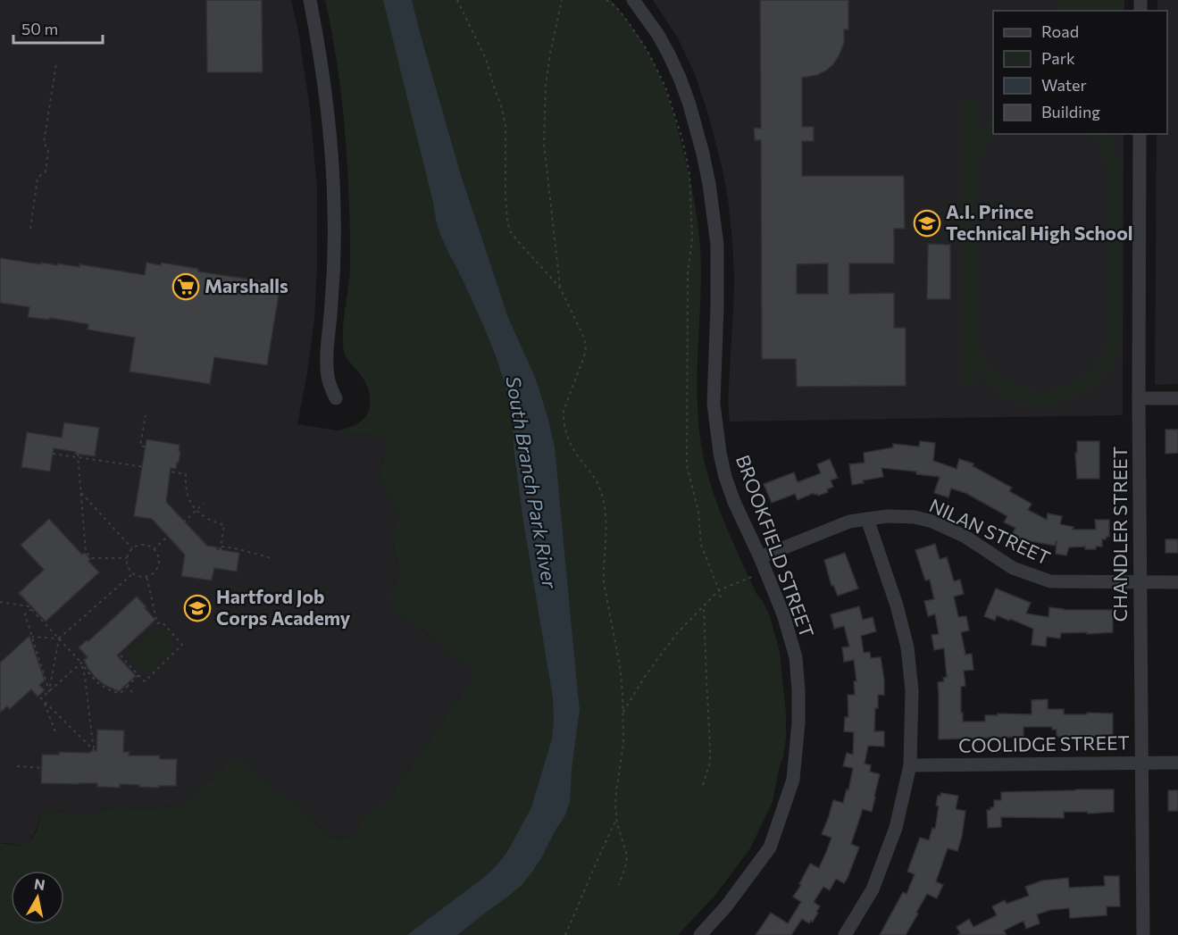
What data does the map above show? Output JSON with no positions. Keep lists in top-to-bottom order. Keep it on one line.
{"streets":{"street":["NILAN STREET","CHANDLER STREET","BROOKFIELD STREET","COOLIDGE STREET"]},"crossings":[["NILAN STREET","CHANDLER STREET"],["NILAN STREET","BROOKFIELD STREET"],["CHANDLER STREET","COOLIDGE STREET"]],"water":["South Branch Park River"],"places":{"school or university":["A.I. Prince Technical High School","Hartford Job Corps Academy"],"supermarket":["Marshalls"]},"legend":["Road","Park","Water","Building"],"scale_bar":"50 m","north":"top"}
